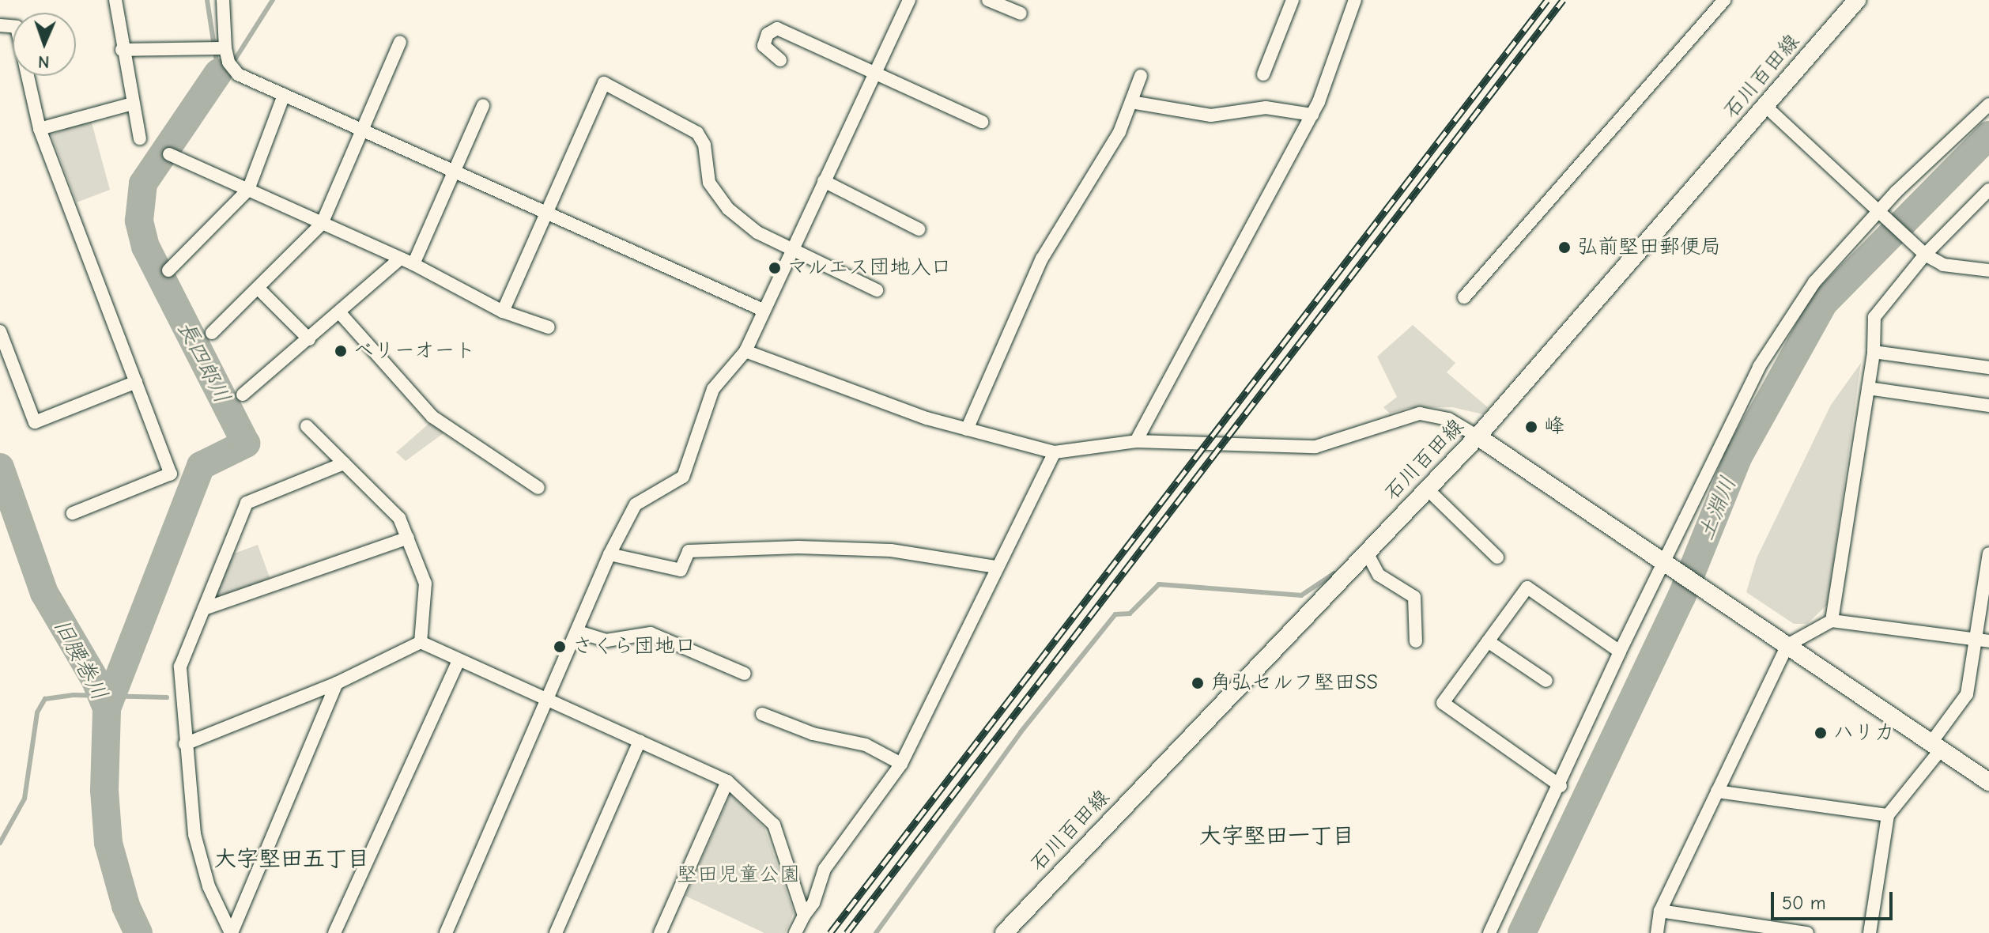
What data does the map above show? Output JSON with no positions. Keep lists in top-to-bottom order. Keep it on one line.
{"streets":{"main road":["石川百田線"]},"districts":["大字堅田一丁目","大字堅田五丁目"],"water":["長四郎川","土淵川","旧腰巻川"],"parks":["堅田児童公園"],"places":["弘前堅田郵便局","マルエス団地入口","ベリーオート","峰","さくら団地口","角弘セルフ堅田SS","ハリカ"],"scale_bar":"50 m","north":"bottom"}
